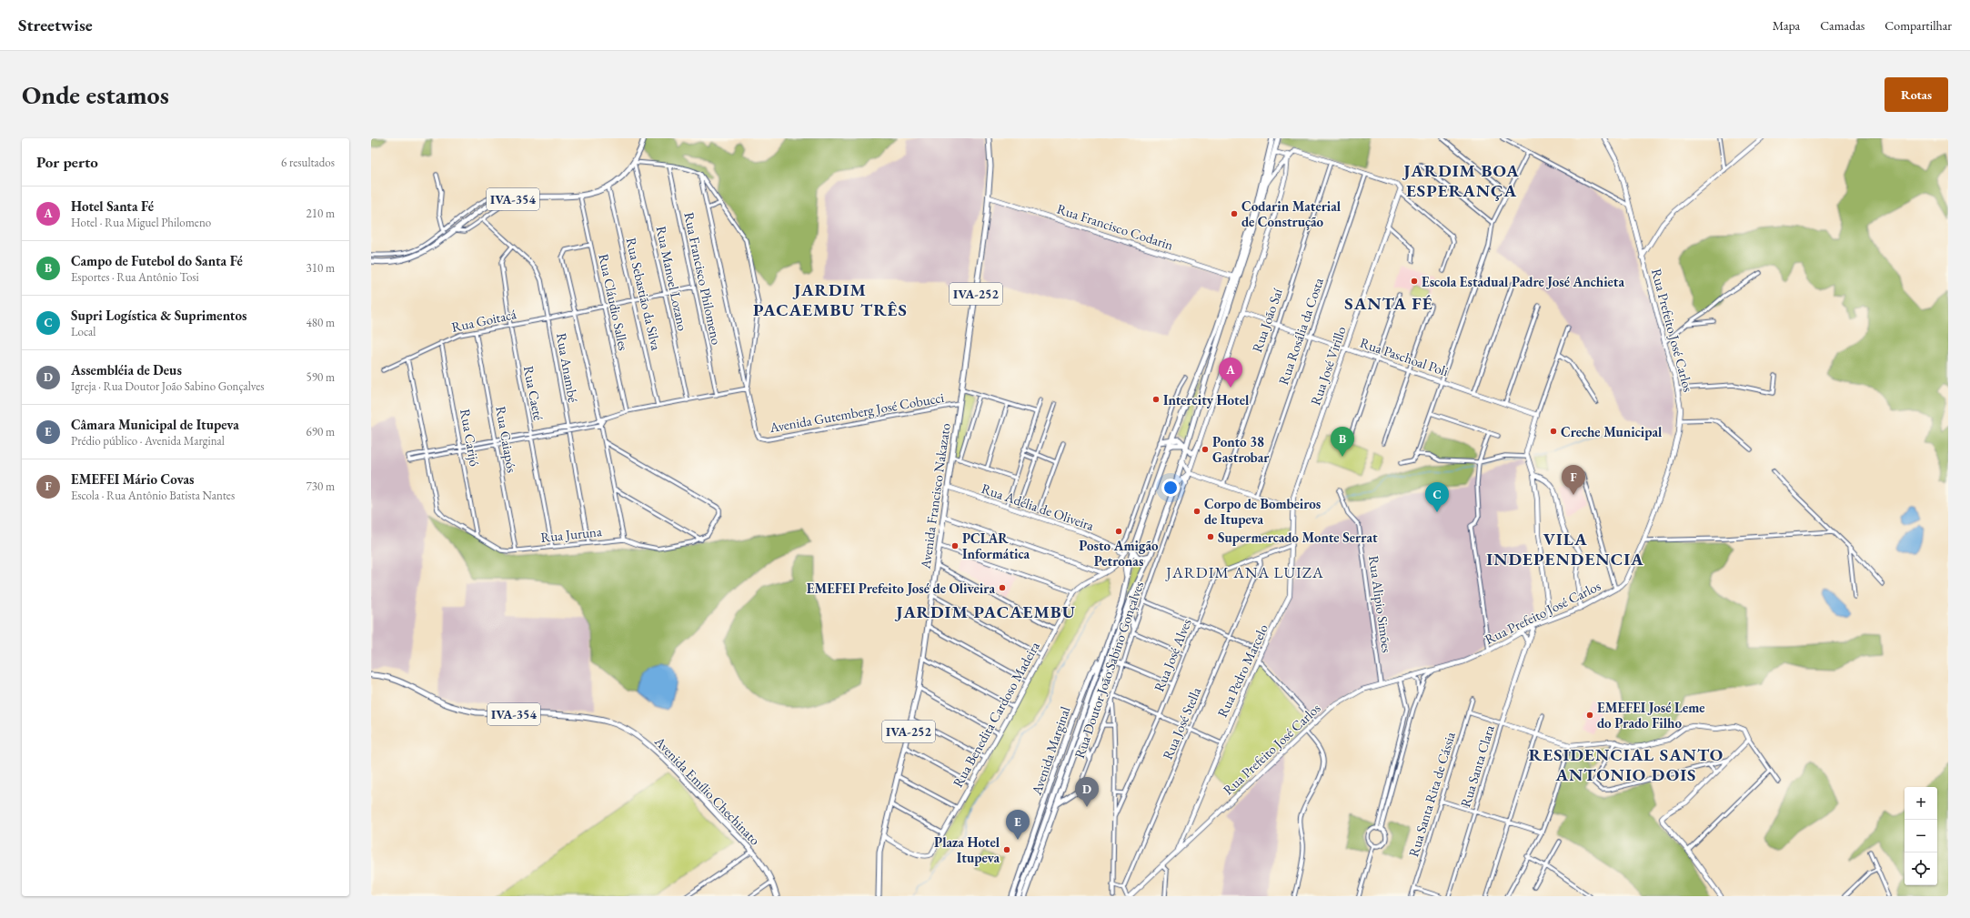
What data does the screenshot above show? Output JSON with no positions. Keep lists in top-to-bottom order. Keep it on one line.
{"streets":{"main road":["IVA-354","IVA-252","Avenida Francisco Nakazato","Avenida Marginal","Avenida Emílio Chechinato"],"street":["Rua Francisco Codarin","Rua Manoel Lozano","Rua Francisco Philomeno","Rua Sebastião da Silva","Rua Cláudio Salles","Rua Goitacá","Rua João Saí","Rua Prefeito José Carlos","Rua Rosália da Costa","Rua Paschoal Poli","Rua José Virillo","Rua Anambé","Rua Caeté","Avenida Gutemberg José Cobucci","Rua Carijó","Rua Caiapós","Rua Adélia de Oliveira","Rua Juruna","Rua Alipio Simões","Rua José Alves","Rua Doutor João Sabino Gonçalves","Rua Pedro Marcelo","Rua Benedita Cardoso Madeira","Rua José Stella","Rua Santa Clara","Rua Santa Rita de Cássia"]},"crossings":[["IVA-354","Rua Manoel Lozano"],["IVA-354","Rua Sebastião da Silva"],["IVA-354","Rua Cláudio Salles"],["Rua Francisco Codarin","Avenida Francisco Nakazato"],["Rua Manoel Lozano","Rua Goitacá"],["Rua Francisco Philomeno","Rua Goitacá"],["Rua Sebastião da Silva","Rua Goitacá"],["Rua Cláudio Salles","Rua Goitacá"],["Rua Goitacá","Rua Anambé"],["Rua Goitacá","Rua Caeté"],["Rua Goitacá","Rua Carijó"],["Rua Goitacá","Rua Caiapós"],["Rua Goitacá","Rua Juruna"],["Rua João Saí","Rua Paschoal Poli"],["Rua Prefeito José Carlos","Rua Alipio Simões"],["Rua Prefeito José Carlos","Rua Pedro Marcelo"],["Rua Prefeito José Carlos","Rua Santa Clara"],["Rua Rosália da Costa","Rua Paschoal Poli"],["Rua Paschoal Poli","Rua José Virillo"],["Rua José Virillo","Rua Pedro Marcelo"],["Rua Anambé","Rua Caeté"],["Rua Anambé","Rua Juruna"],["Rua Caeté","Rua Juruna"],["Avenida Gutemberg José Cobucci","Avenida Francisco Nakazato"],["Rua Carijó","Rua Juruna"],["Rua Caiapós","Rua Juruna"],["Avenida Francisco Nakazato","Rua Adélia de Oliveira"],["Avenida Francisco Nakazato","Rua Benedita Cardoso Madeira"],["Rua José Alves","Rua Pedro Marcelo"],["Rua José Alves","Rua José Stella"]],"districts":["JARDIM BOA ESPERANÇA","JARDIM PACAEMBU TRÊS","SANTA FÉ","VILA INDEPENDENCIA","JARDIM ANA LUIZA","JARDIM PACAEMBU","RESIDENCIAL SANTO ANTONIO DOIS"],"places":["Codarin Material de Construção","Escola Estadual Padre José Anchieta","Intercity Hotel","Creche Municipal","Ponto 38 Gastrobar","Corpo de Bombeiros de Itupeva","Posto Amigão Petronas","Supermercado Monte Serrat","PCLAR Informática","EMEFEI Prefeito José de Oliveira","EMEFEI José Leme do Prado Filho","Plaza Hotel Itupeva"],"page":{"header":"Streetwise","nav":["Mapa","Camadas","Compartilhar"],"buttons":"Rotas","title":"Onde estamos","heading":["Por perto","6 resultados"],"list":[{"mark":"A","name":"Hotel Santa Fé","note":"Hotel · Rua Miguel Philomeno","value":"210 m"},{"mark":"B","name":"Campo de Futebol do Santa Fé","note":"Esportes · Rua Antônio Tosi","value":"310 m"},{"mark":"C","name":"Supri Logística & Suprimentos","note":"Local","value":"480 m"},{"mark":"D","name":"Assembléia de Deus","note":"Igreja · Rua Doutor João Sabino Gonçalves","value":"590 m"},{"mark":"E","name":"Câmara Municipal de Itupeva","note":"Prédio público · Avenida Marginal","value":"690 m"},{"mark":"F","name":"EMEFEI Mário Covas","note":"Escola · Rua Antônio Batista Nantes","value":"730 m"}],"pins":["A","B","F","C","D","E"],"map_buttons":["+","−"]}}
